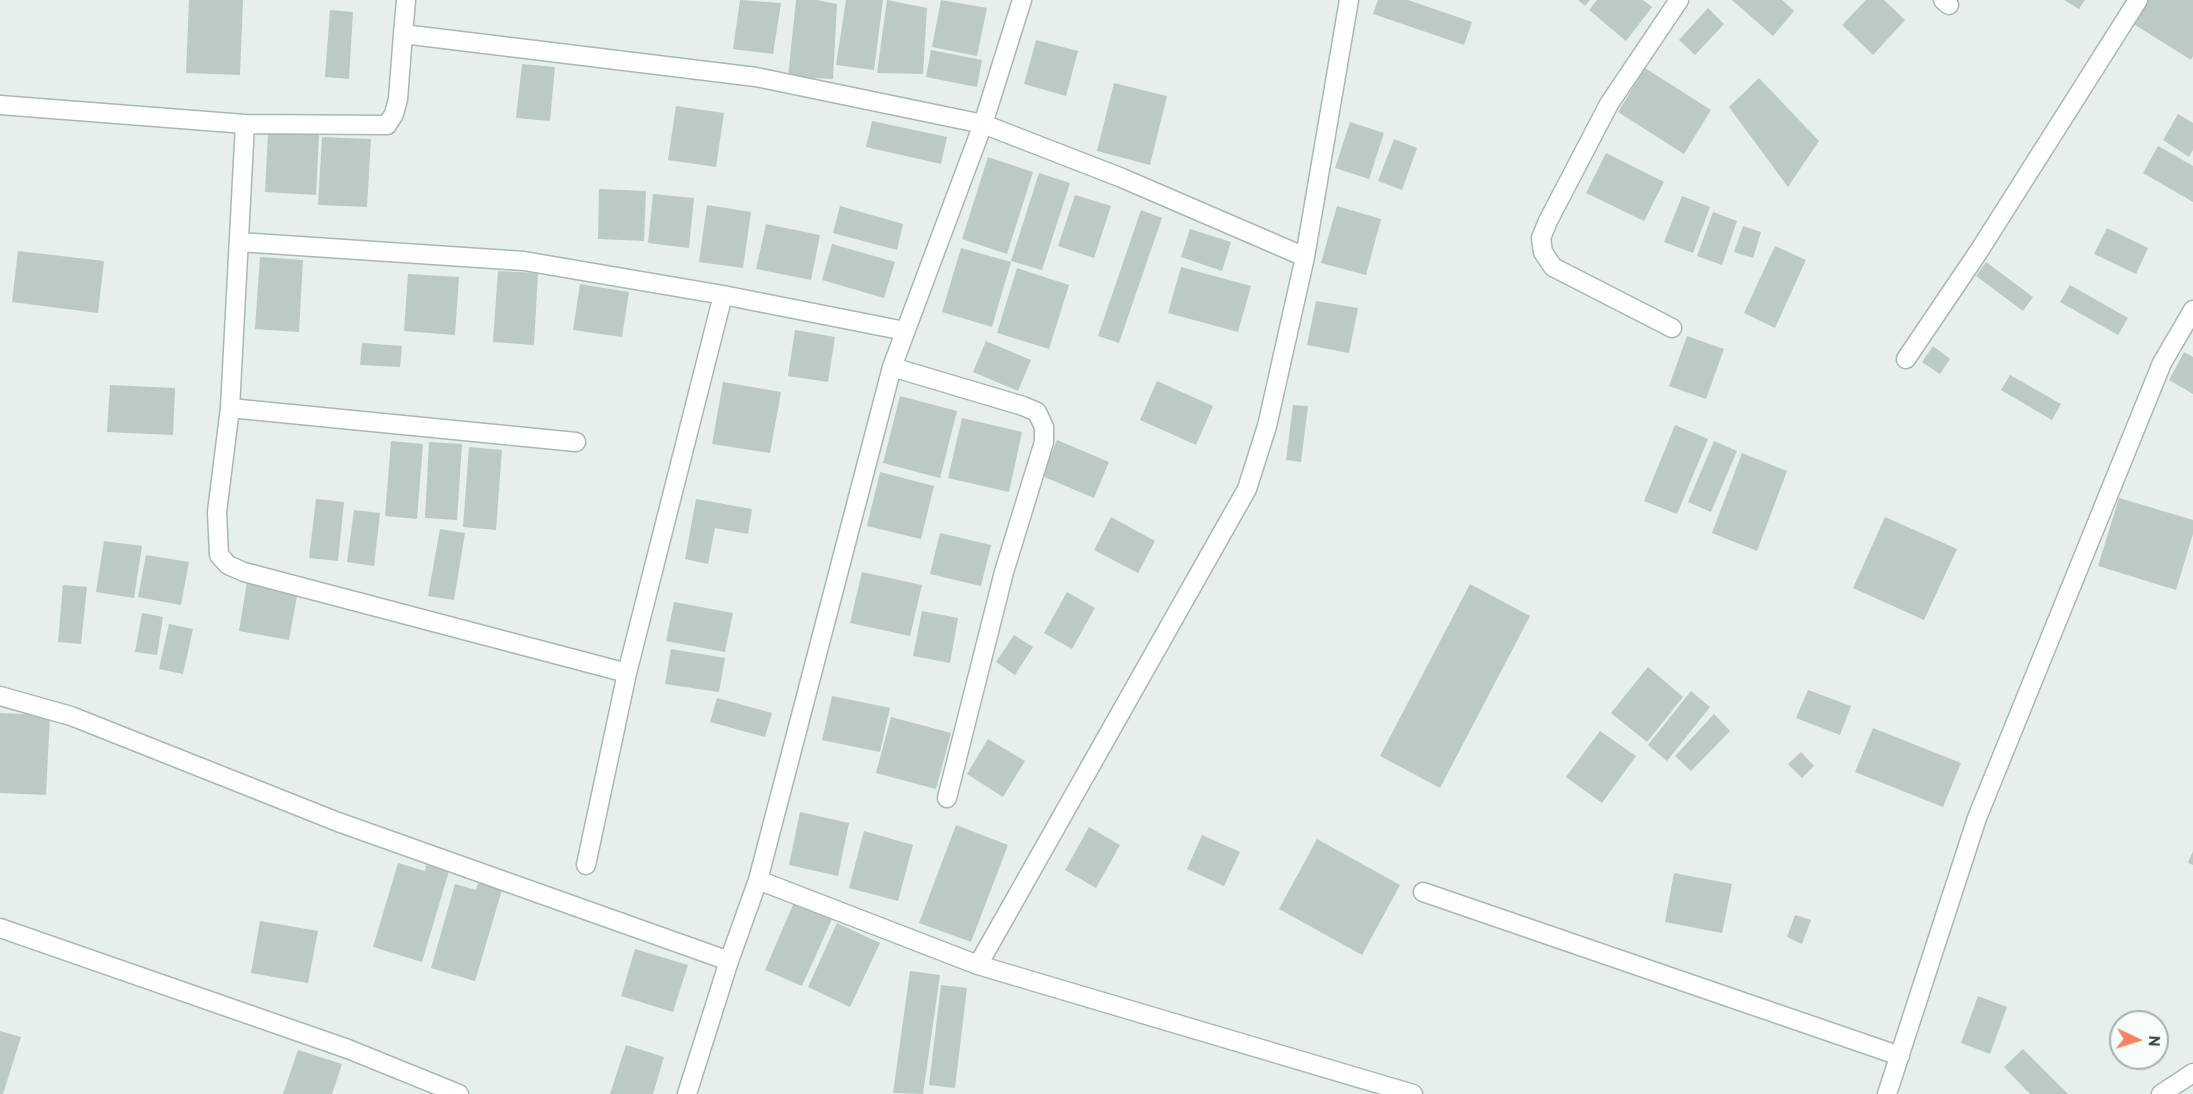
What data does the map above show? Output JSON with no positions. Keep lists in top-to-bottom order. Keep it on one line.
{"north":"right"}
